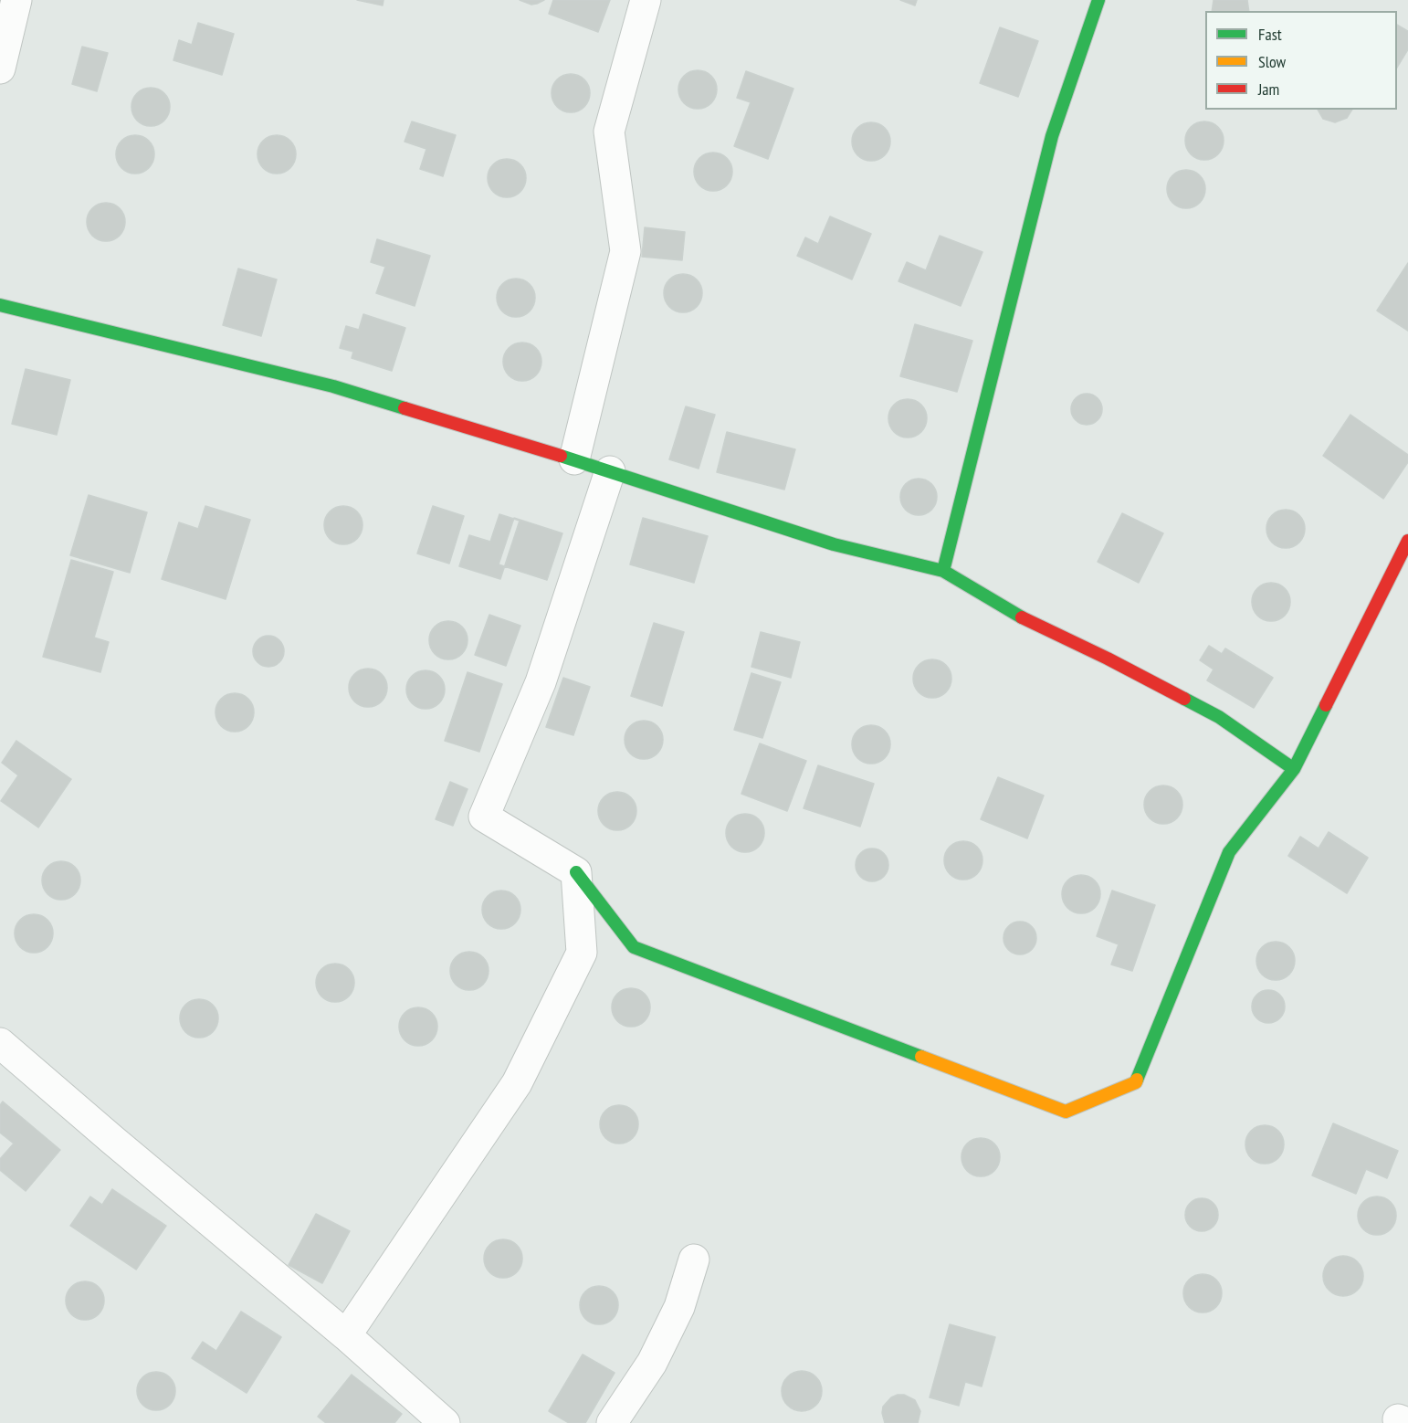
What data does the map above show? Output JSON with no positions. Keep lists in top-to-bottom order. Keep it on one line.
{"legend":["Fast","Slow","Jam"]}
